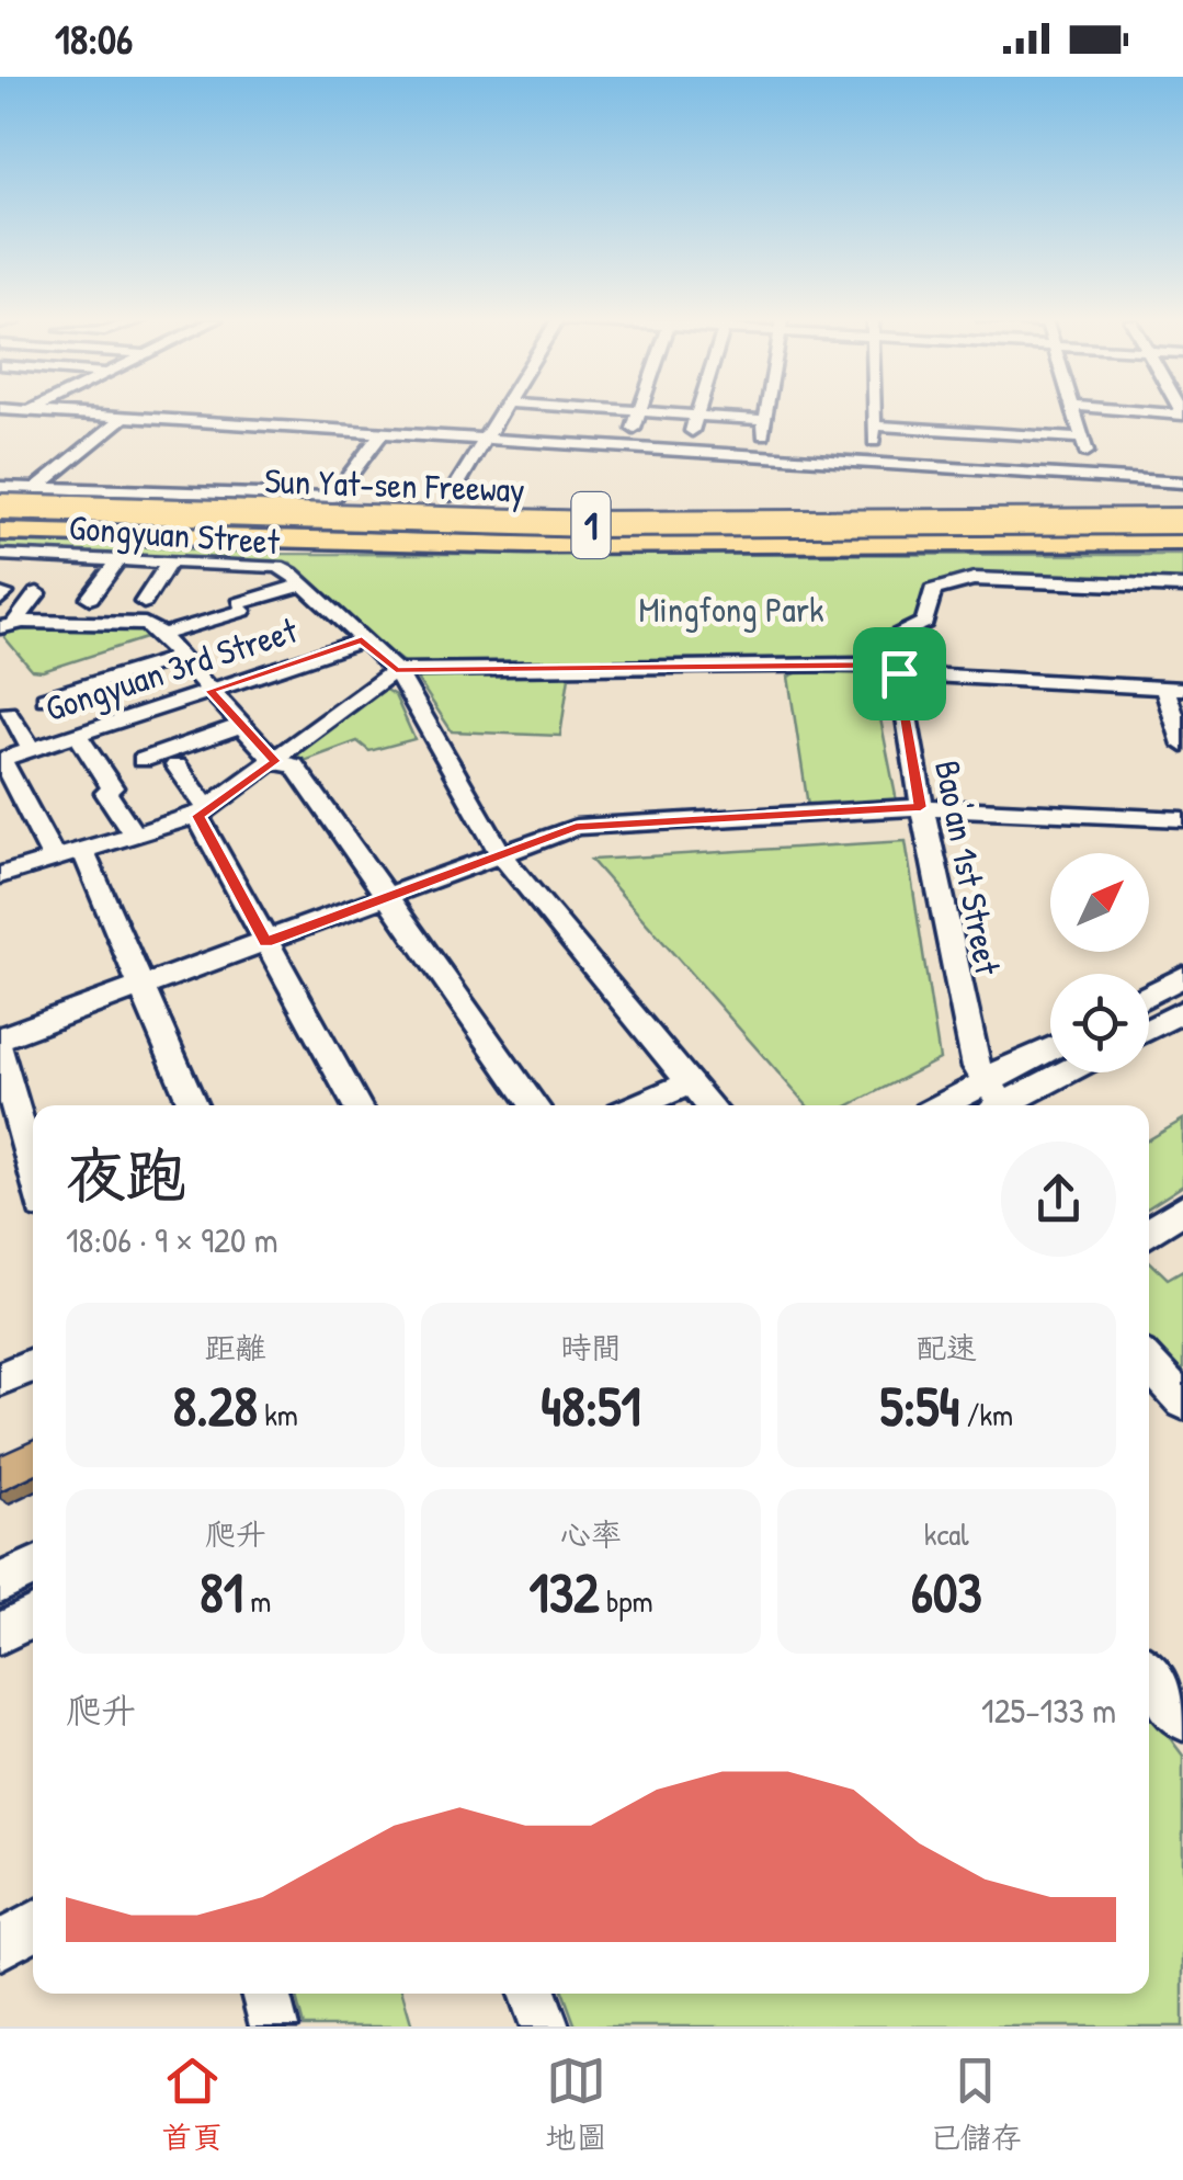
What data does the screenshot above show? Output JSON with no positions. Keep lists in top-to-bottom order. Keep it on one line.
{"streets":{"highway":["Sun Yat-sen Freeway","1"],"street":["Gongyuan Street","Gongyuan 3rd Street","Bao'an 1st Street"]},"crossings":[["Gongyuan Street","Gongyuan 3rd Street"]],"parks":["Mingfong Park"],"north":"top right","page":{"status":"18:06","heading":["夜跑","18:06 · 9 × 920 m"],"stats":[["距離","8.28 km"],["時間","48:51"],["配速","5:54 /km"],["爬升","81 m"],["心率","132 bpm"],["kcal","603"]],"chart":["爬升","125–133 m"],"tabs":["首頁","地圖","已儲存"]}}
